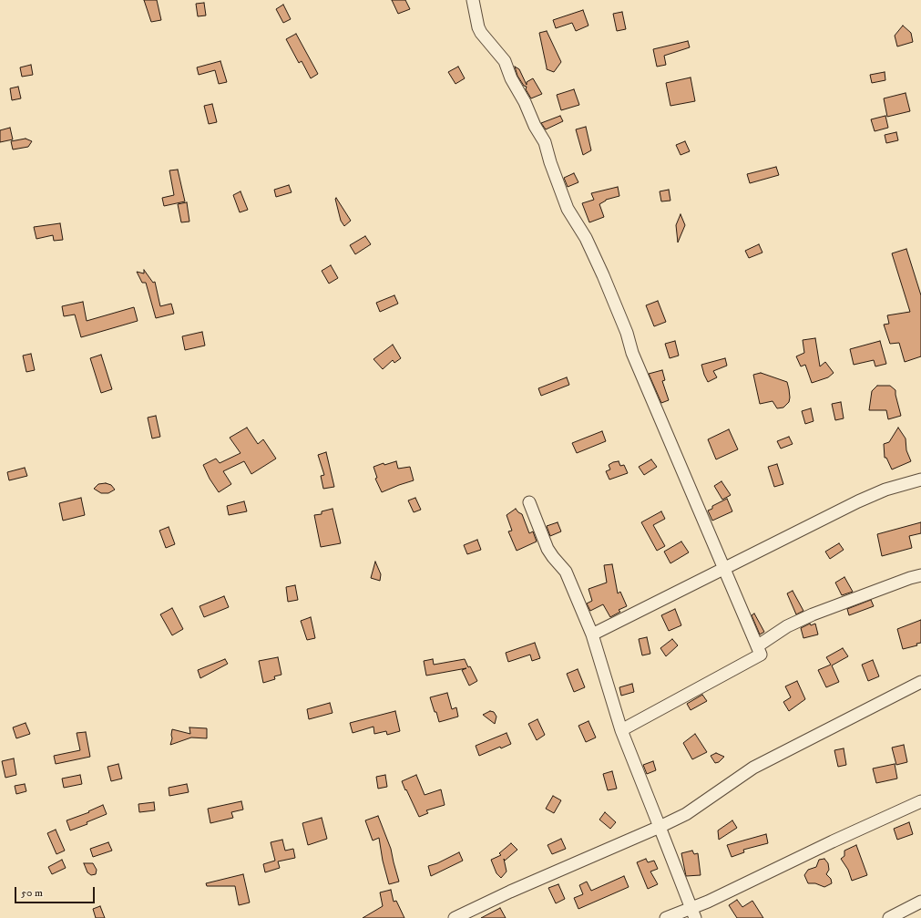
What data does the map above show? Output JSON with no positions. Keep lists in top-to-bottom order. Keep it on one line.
{"scale_bar":"50 m"}
